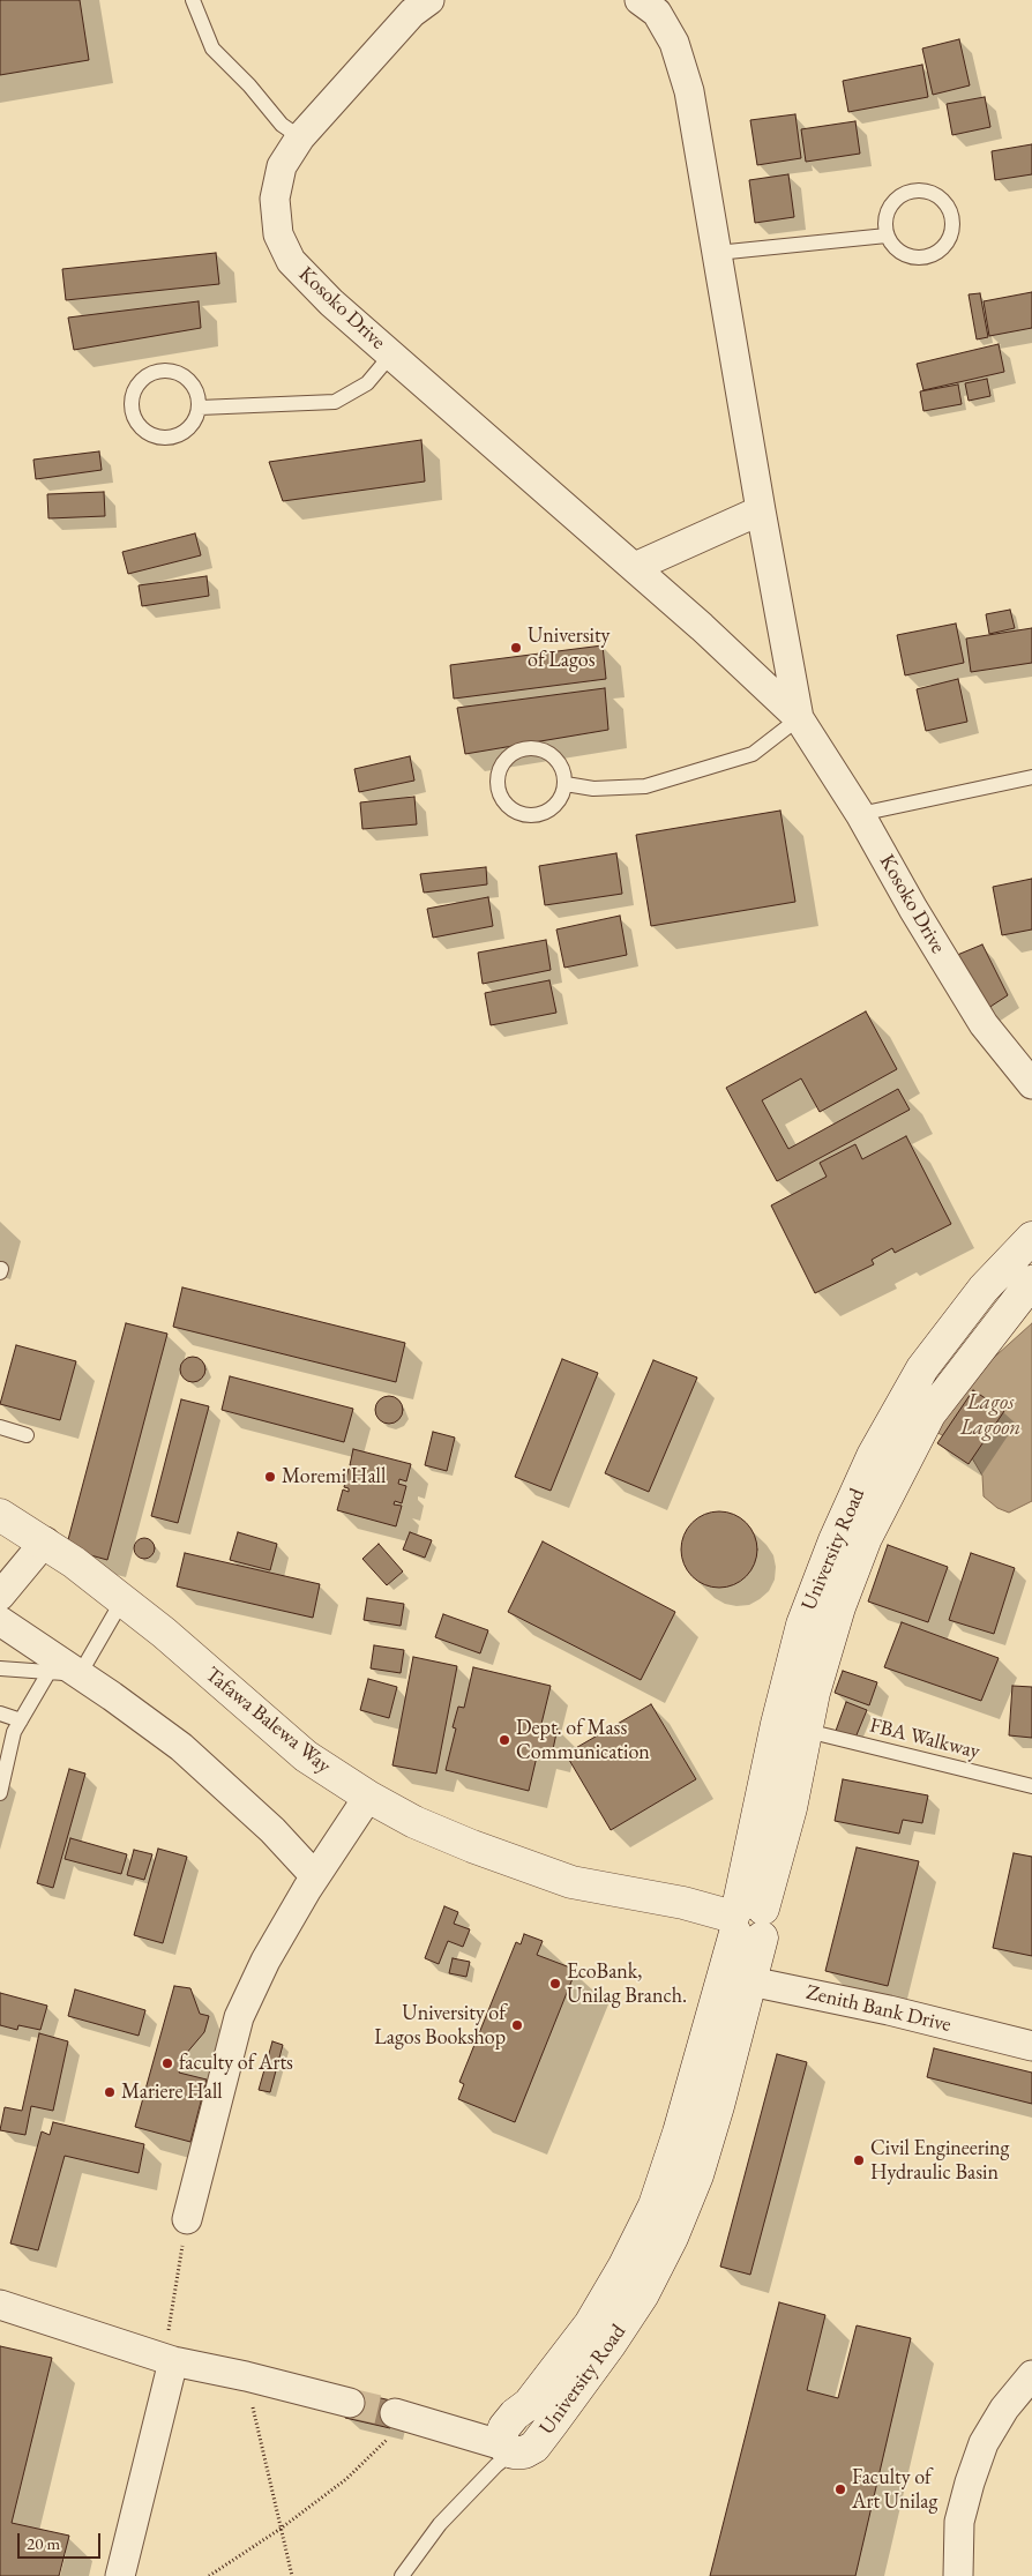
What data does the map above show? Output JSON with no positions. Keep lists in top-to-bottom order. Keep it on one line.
{"streets":{"main road":["University Road","Tafawa Balewa Way"],"street":["Kosoko Drive","Zenith Bank Drive"],"lane":["FBA Walkway"]},"crossings":[["University Road","Tafawa Balewa Way"],["University Road","FBA Walkway"],["University Road","Zenith Bank Drive"]],"water":["Lagos Lagoon"],"places":["University of Lagos","Moremi Hall","Dept. of Mass Communication","EcoBank, Unilag Branch.","University of Lagos Bookshop","faculty of Arts","Mariere Hall","Civil Engineering Hydraulic Basin","Faculty of Art Unilag"],"scale_bar":"20 m"}
